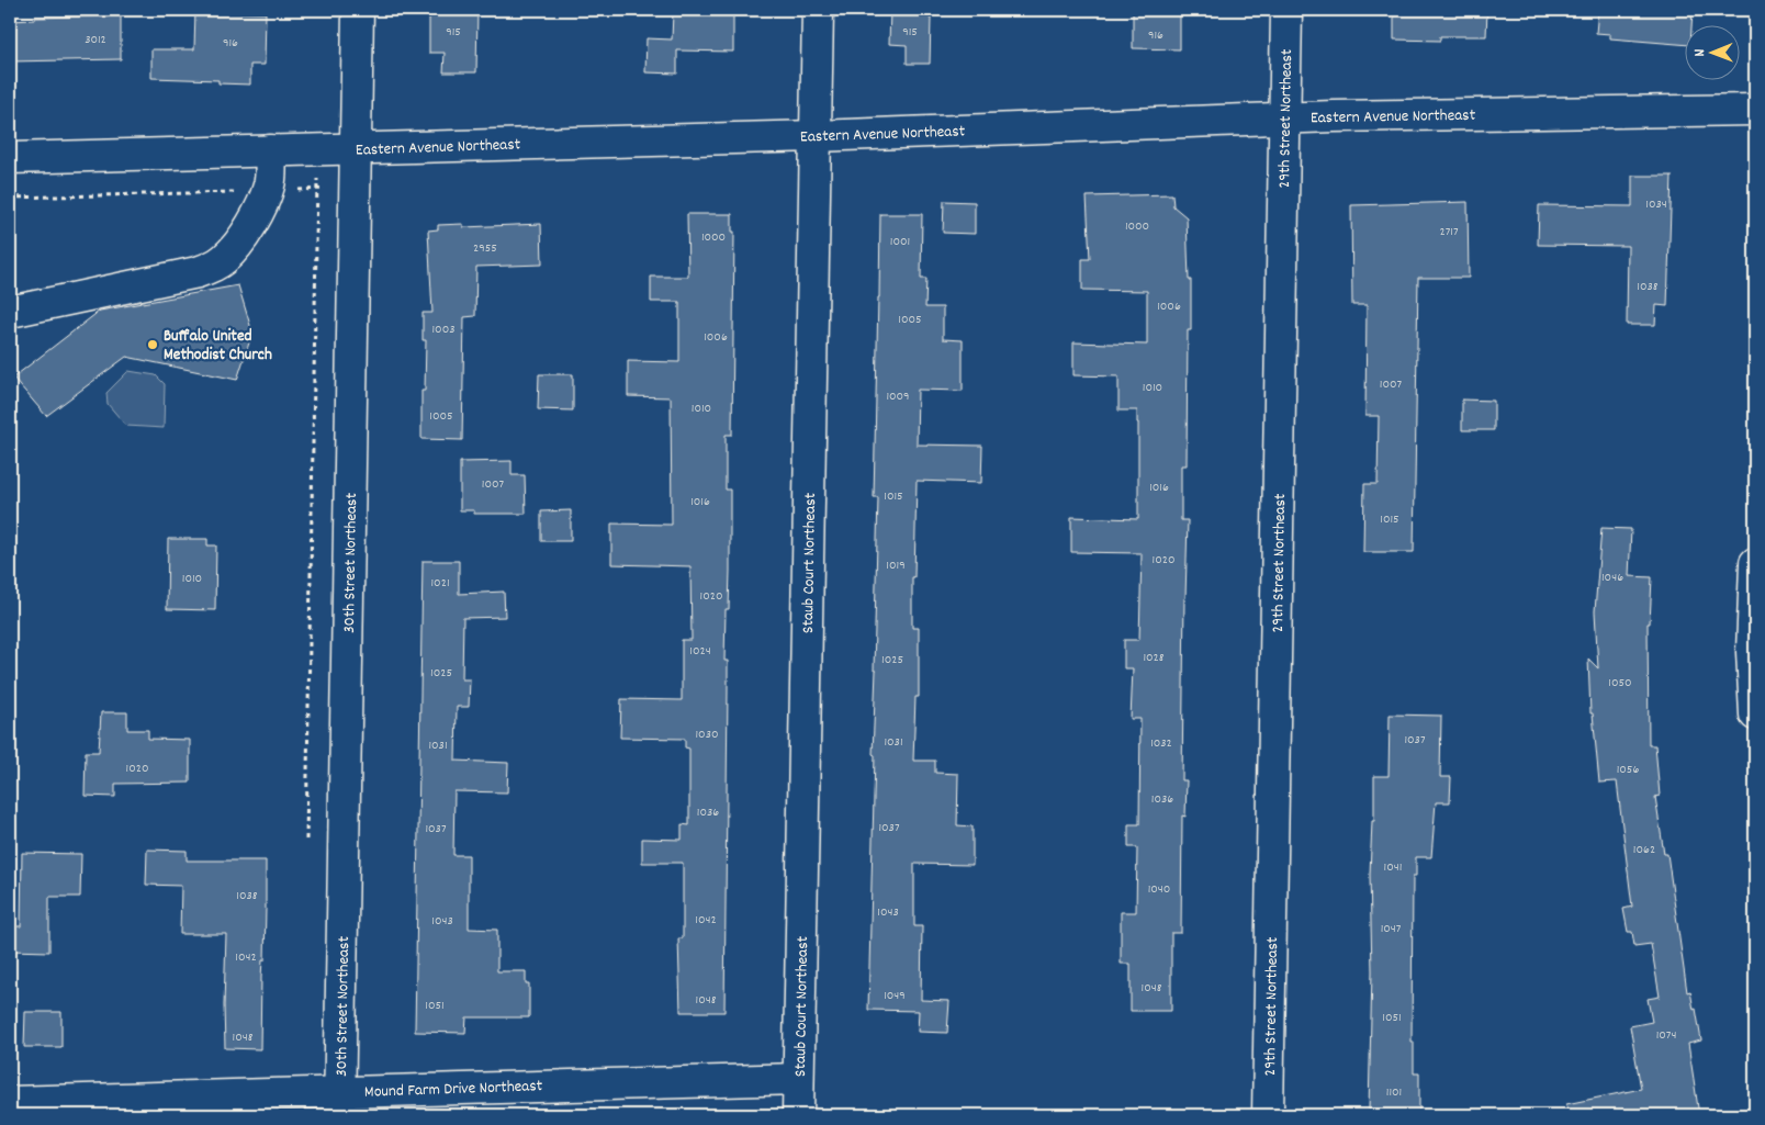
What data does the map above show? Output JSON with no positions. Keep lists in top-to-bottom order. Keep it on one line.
{"streets":{"street":["Eastern Avenue Northeast","29th Street Northeast","30th Street Northeast","Staub Court Northeast","Mound Farm Drive Northeast"]},"crossings":[["Eastern Avenue Northeast","29th Street Northeast"],["Eastern Avenue Northeast","30th Street Northeast"],["Eastern Avenue Northeast","Staub Court Northeast"],["30th Street Northeast","Mound Farm Drive Northeast"],["Staub Court Northeast","Mound Farm Drive Northeast"]],"places":["Buffalo United Methodist Church"],"house_numbers":["915","915","916","3012","916","1034","1000","2717","1000","1001","2955","1038","1006","1005","1003","1006","1007","1010","1009","1010","1005","1007","1016","1015","1016","1015","1020","1019","1046","1010","1021","1020","1024","1028","1025","1025","1050","1030","1037","1031","1032","1031","1020","1056","1036","1036","1037","1037","1062","1041","1040","1038","1043","1042","1043","1047","1042","1048","1049","1048","1051","1051","1074","1048","1101"],"north":"left"}
